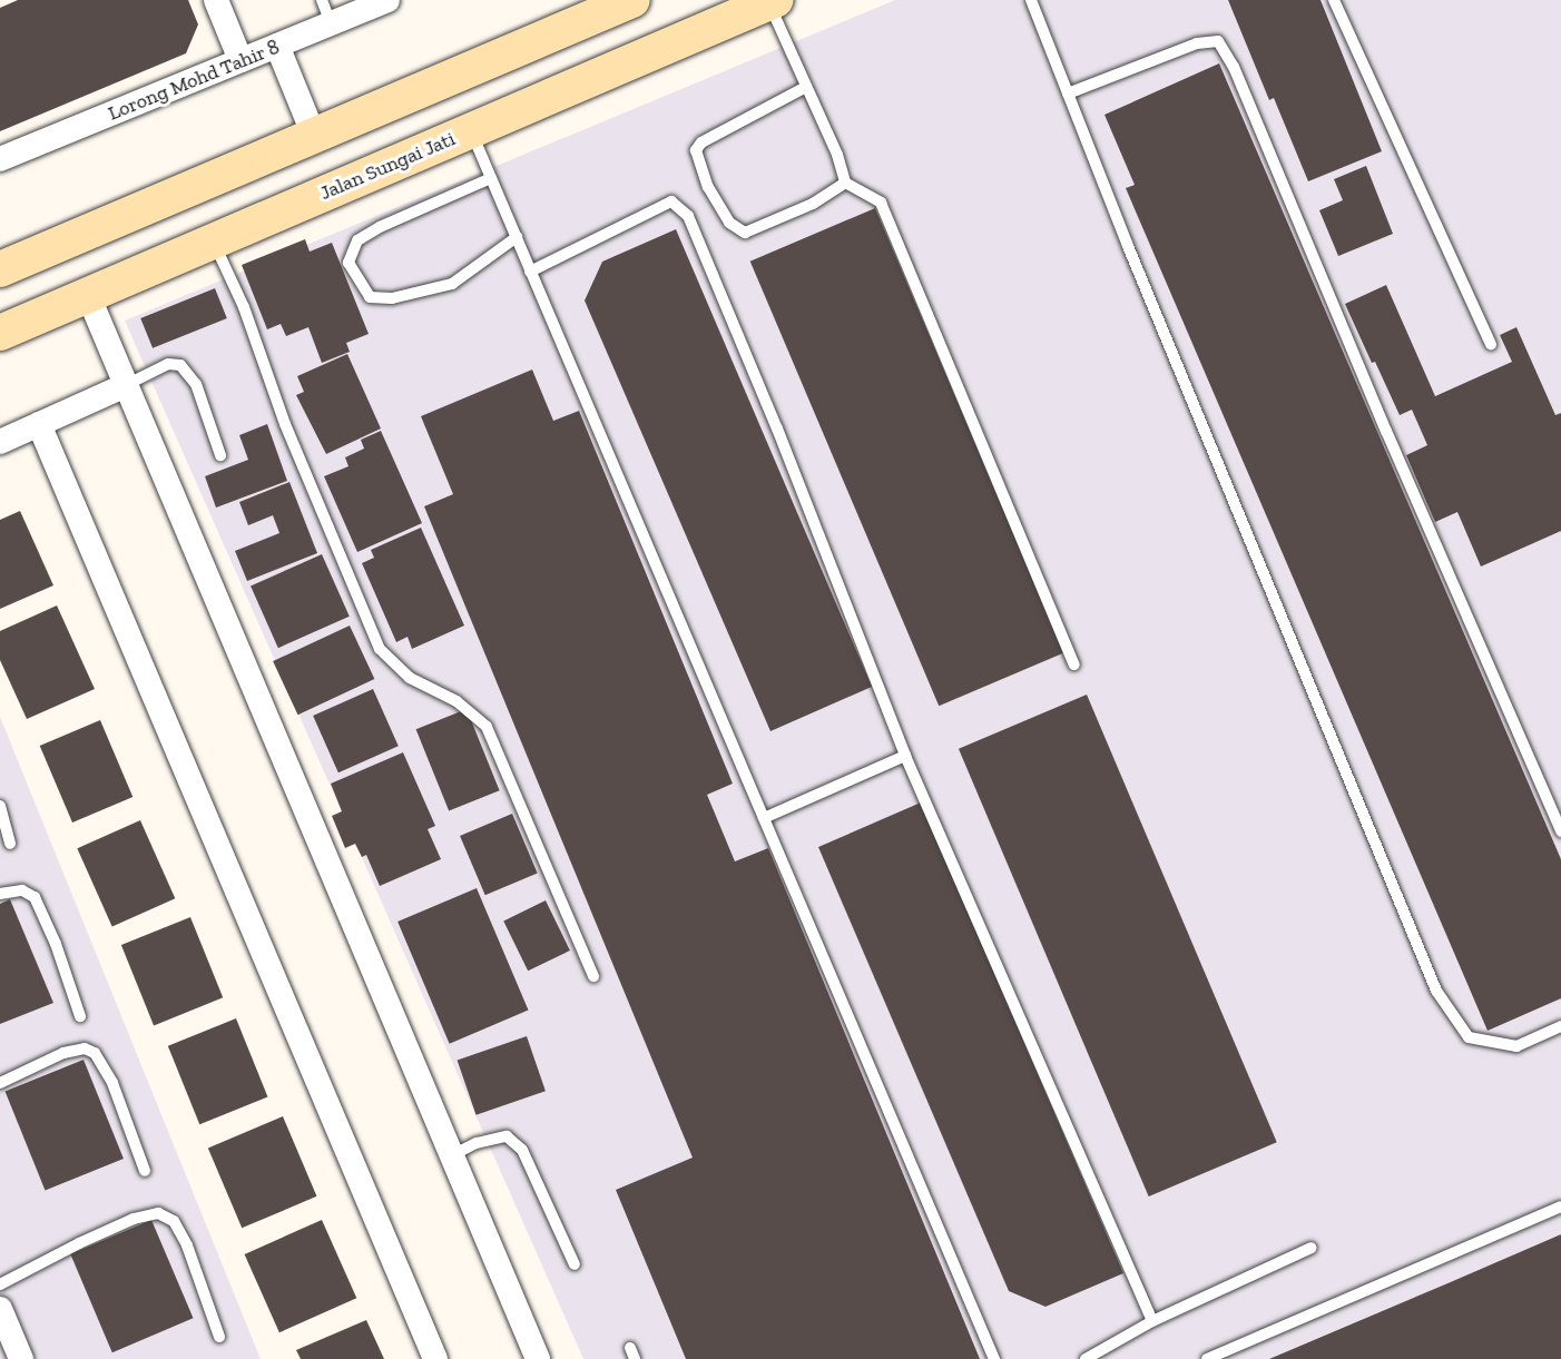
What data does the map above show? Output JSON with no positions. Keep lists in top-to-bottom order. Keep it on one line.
{"streets":{"main road":["Jalan Sungai Jati"],"street":["Lorong Mohd Tahir 8"]}}
